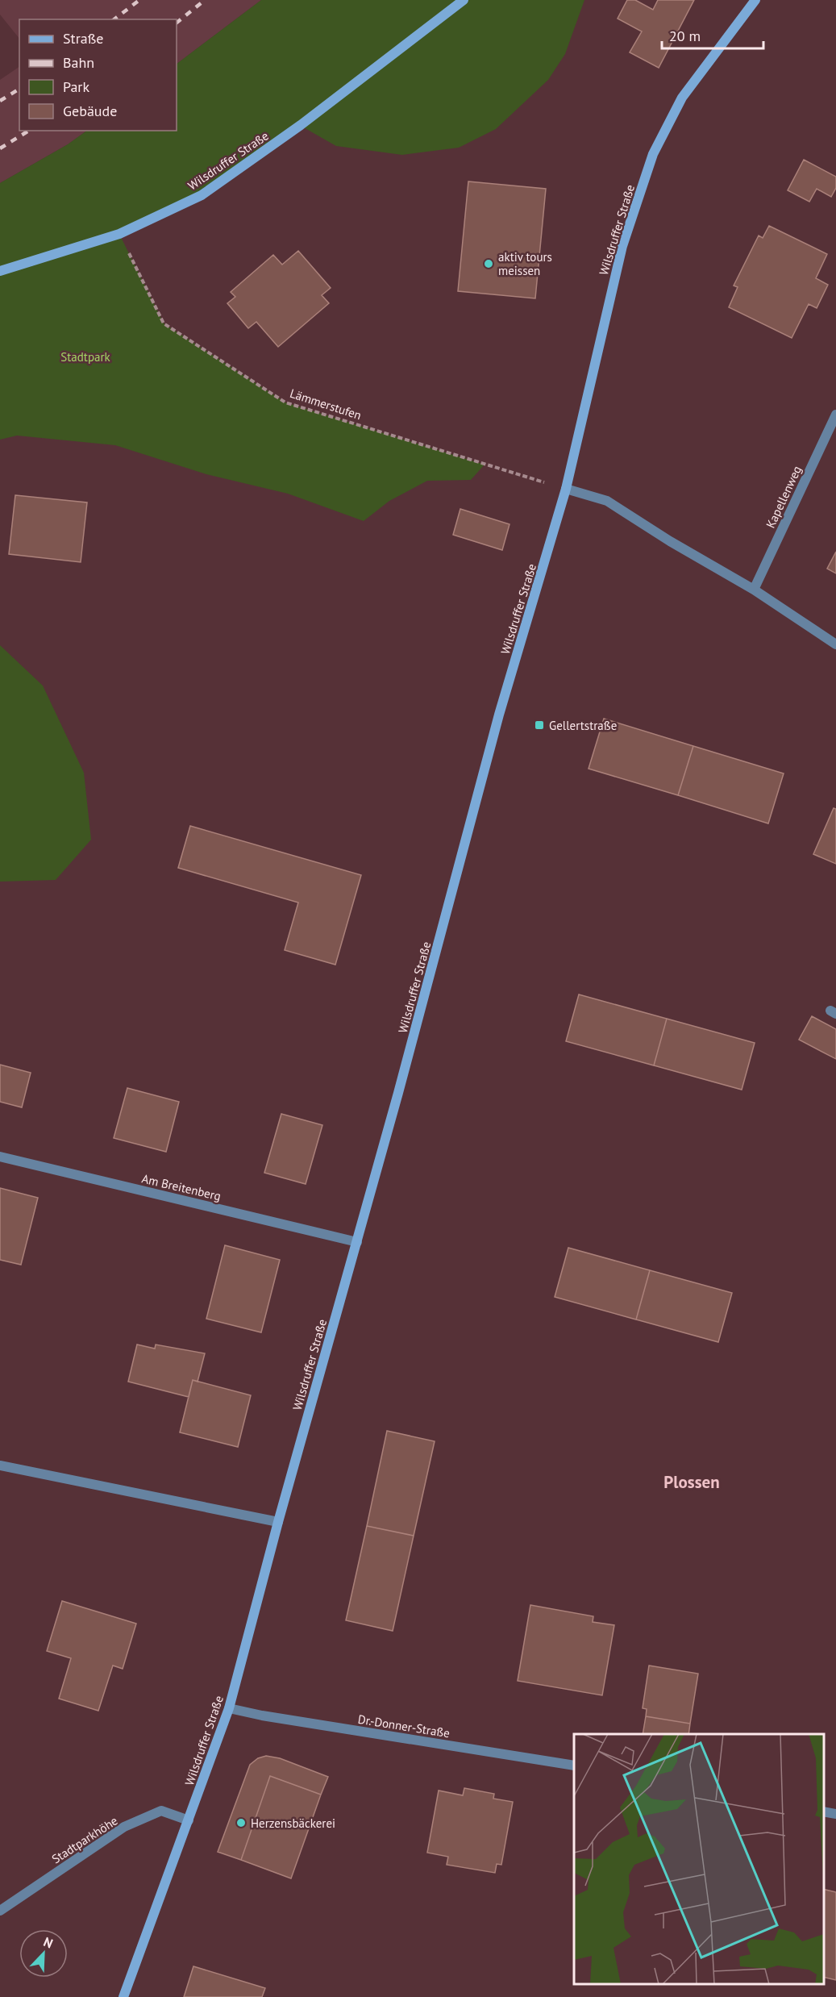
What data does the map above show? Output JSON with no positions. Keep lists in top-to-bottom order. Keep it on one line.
{"streets":{"main road":["Wilsdruffer Straße"],"street":["Kapellenweg","Am Breitenberg","Dr.-Donner-Straße","Stadtparkhöhe"],"path":["Lämmerstufen"]},"crossings":[["Wilsdruffer Straße","Lämmerstufen"],["Wilsdruffer Straße","Am Breitenberg"],["Wilsdruffer Straße","Dr.-Donner-Straße"],["Wilsdruffer Straße","Stadtparkhöhe"]],"districts":["Plossen"],"parks":["Stadtpark"],"places":{"other":["aktiv tours meissen","Herzensbäckerei"],"transit":["Gellertstraße"]},"legend":["Straße","Bahn","Park","Gebäude"],"scale_bar":"20 m","north":"top right"}
